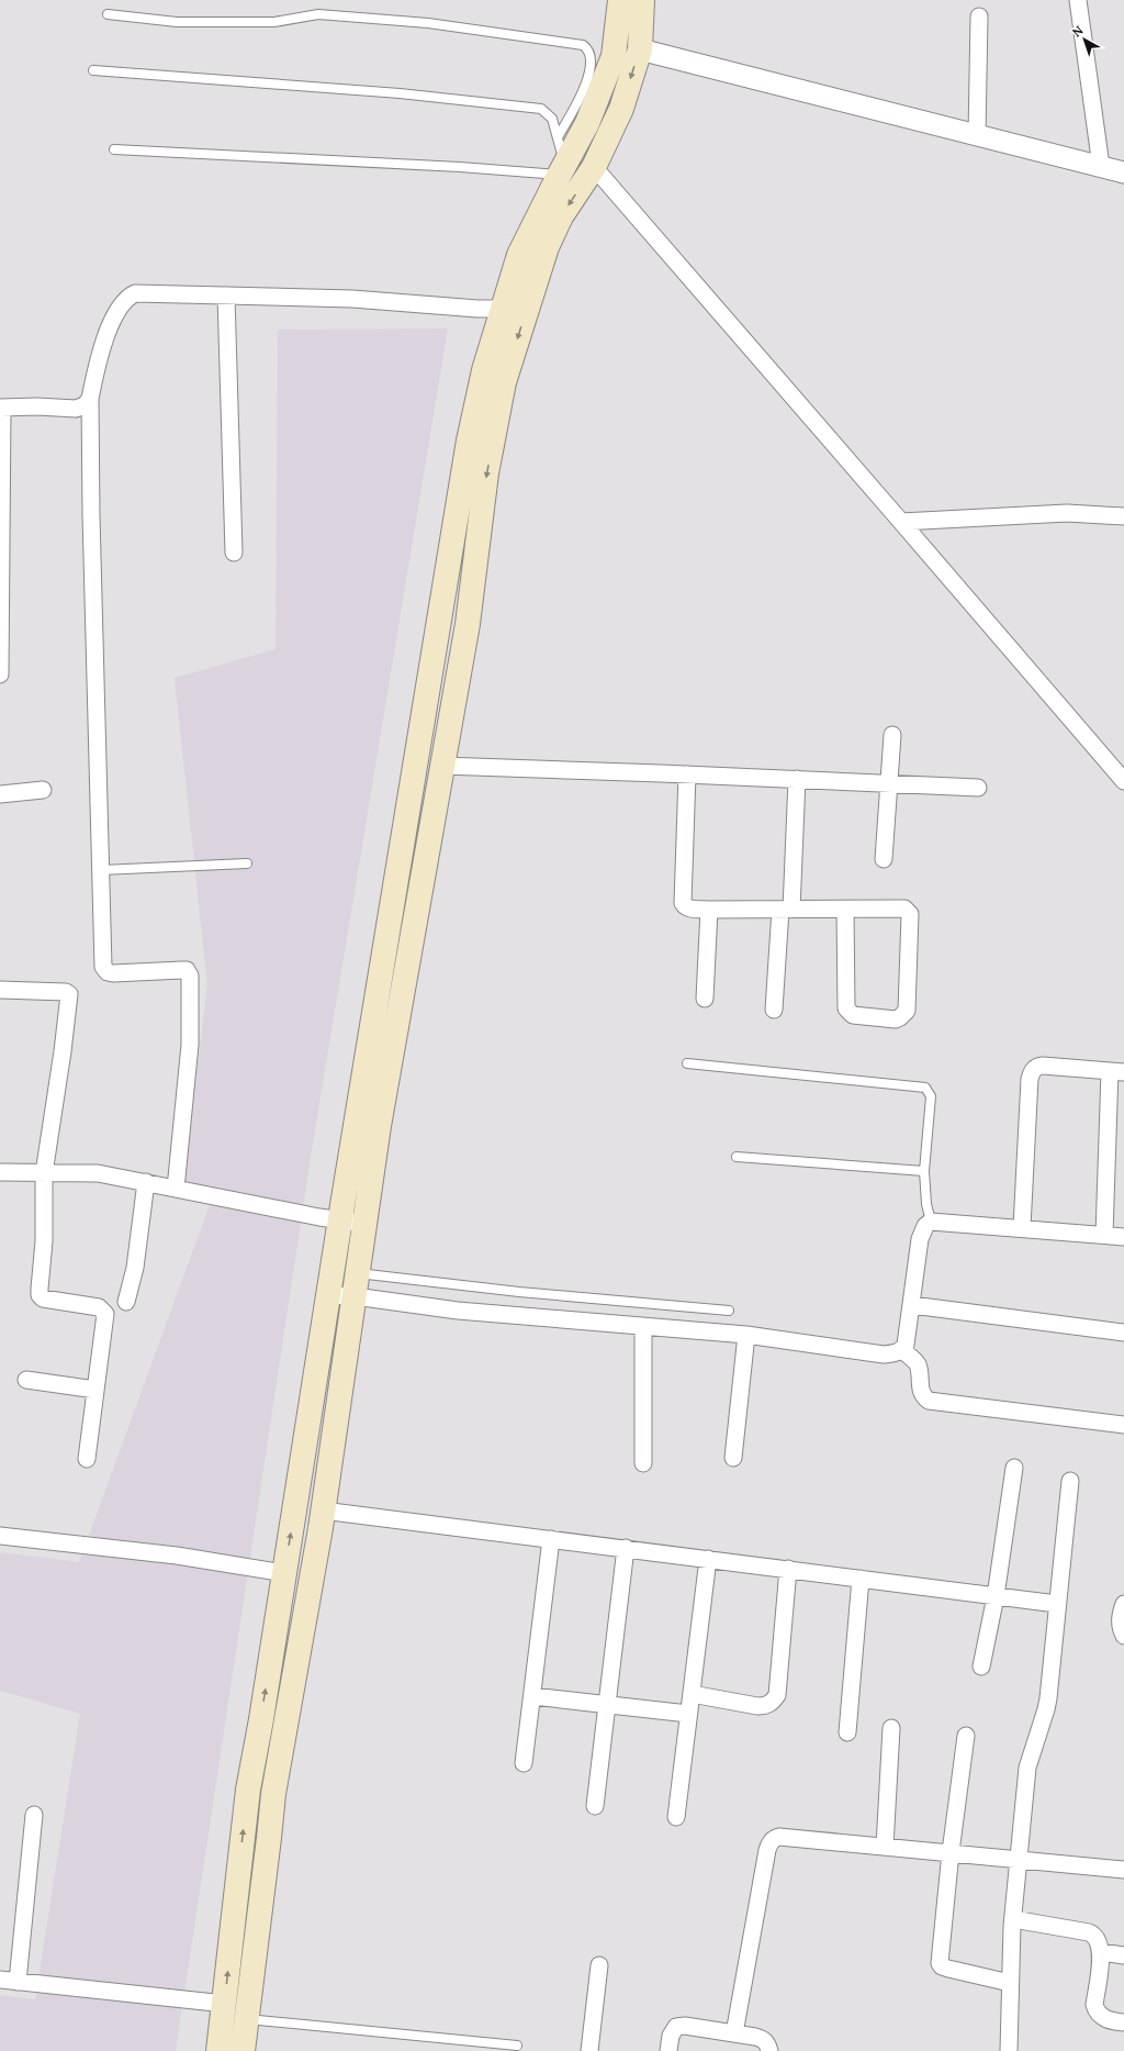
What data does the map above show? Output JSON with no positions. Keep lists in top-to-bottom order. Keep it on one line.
{"north":"top left"}
